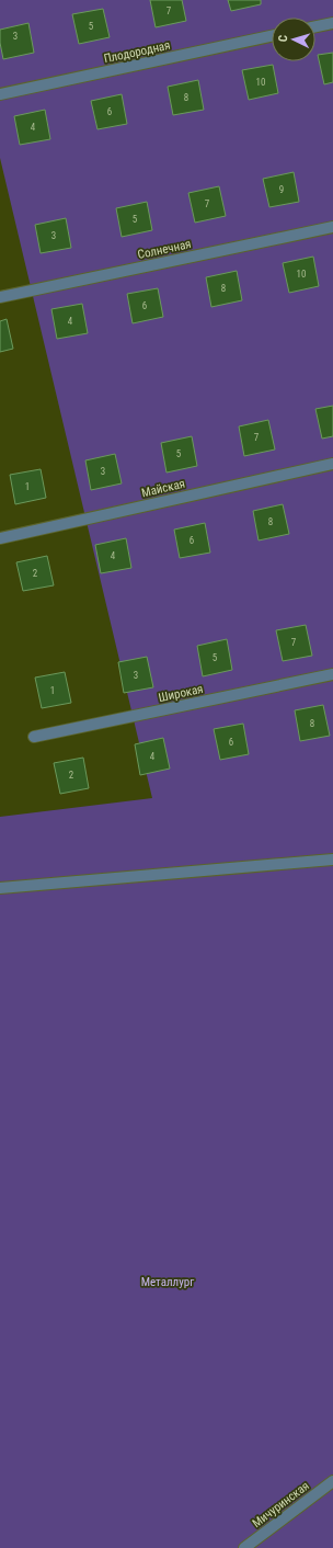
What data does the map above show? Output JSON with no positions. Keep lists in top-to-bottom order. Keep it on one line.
{"streets":{"street":["Плодородная","Солнечная","Майская","Широкая","Мичуринская"]},"parks":["Металлург"],"house_numbers":["7","5","3","10","8","6","4","9","7","5","3","10","8","6","4","7","5","3","1","8","6","4","2","7","5","3","1","8","6","4","2"],"north":"left"}
